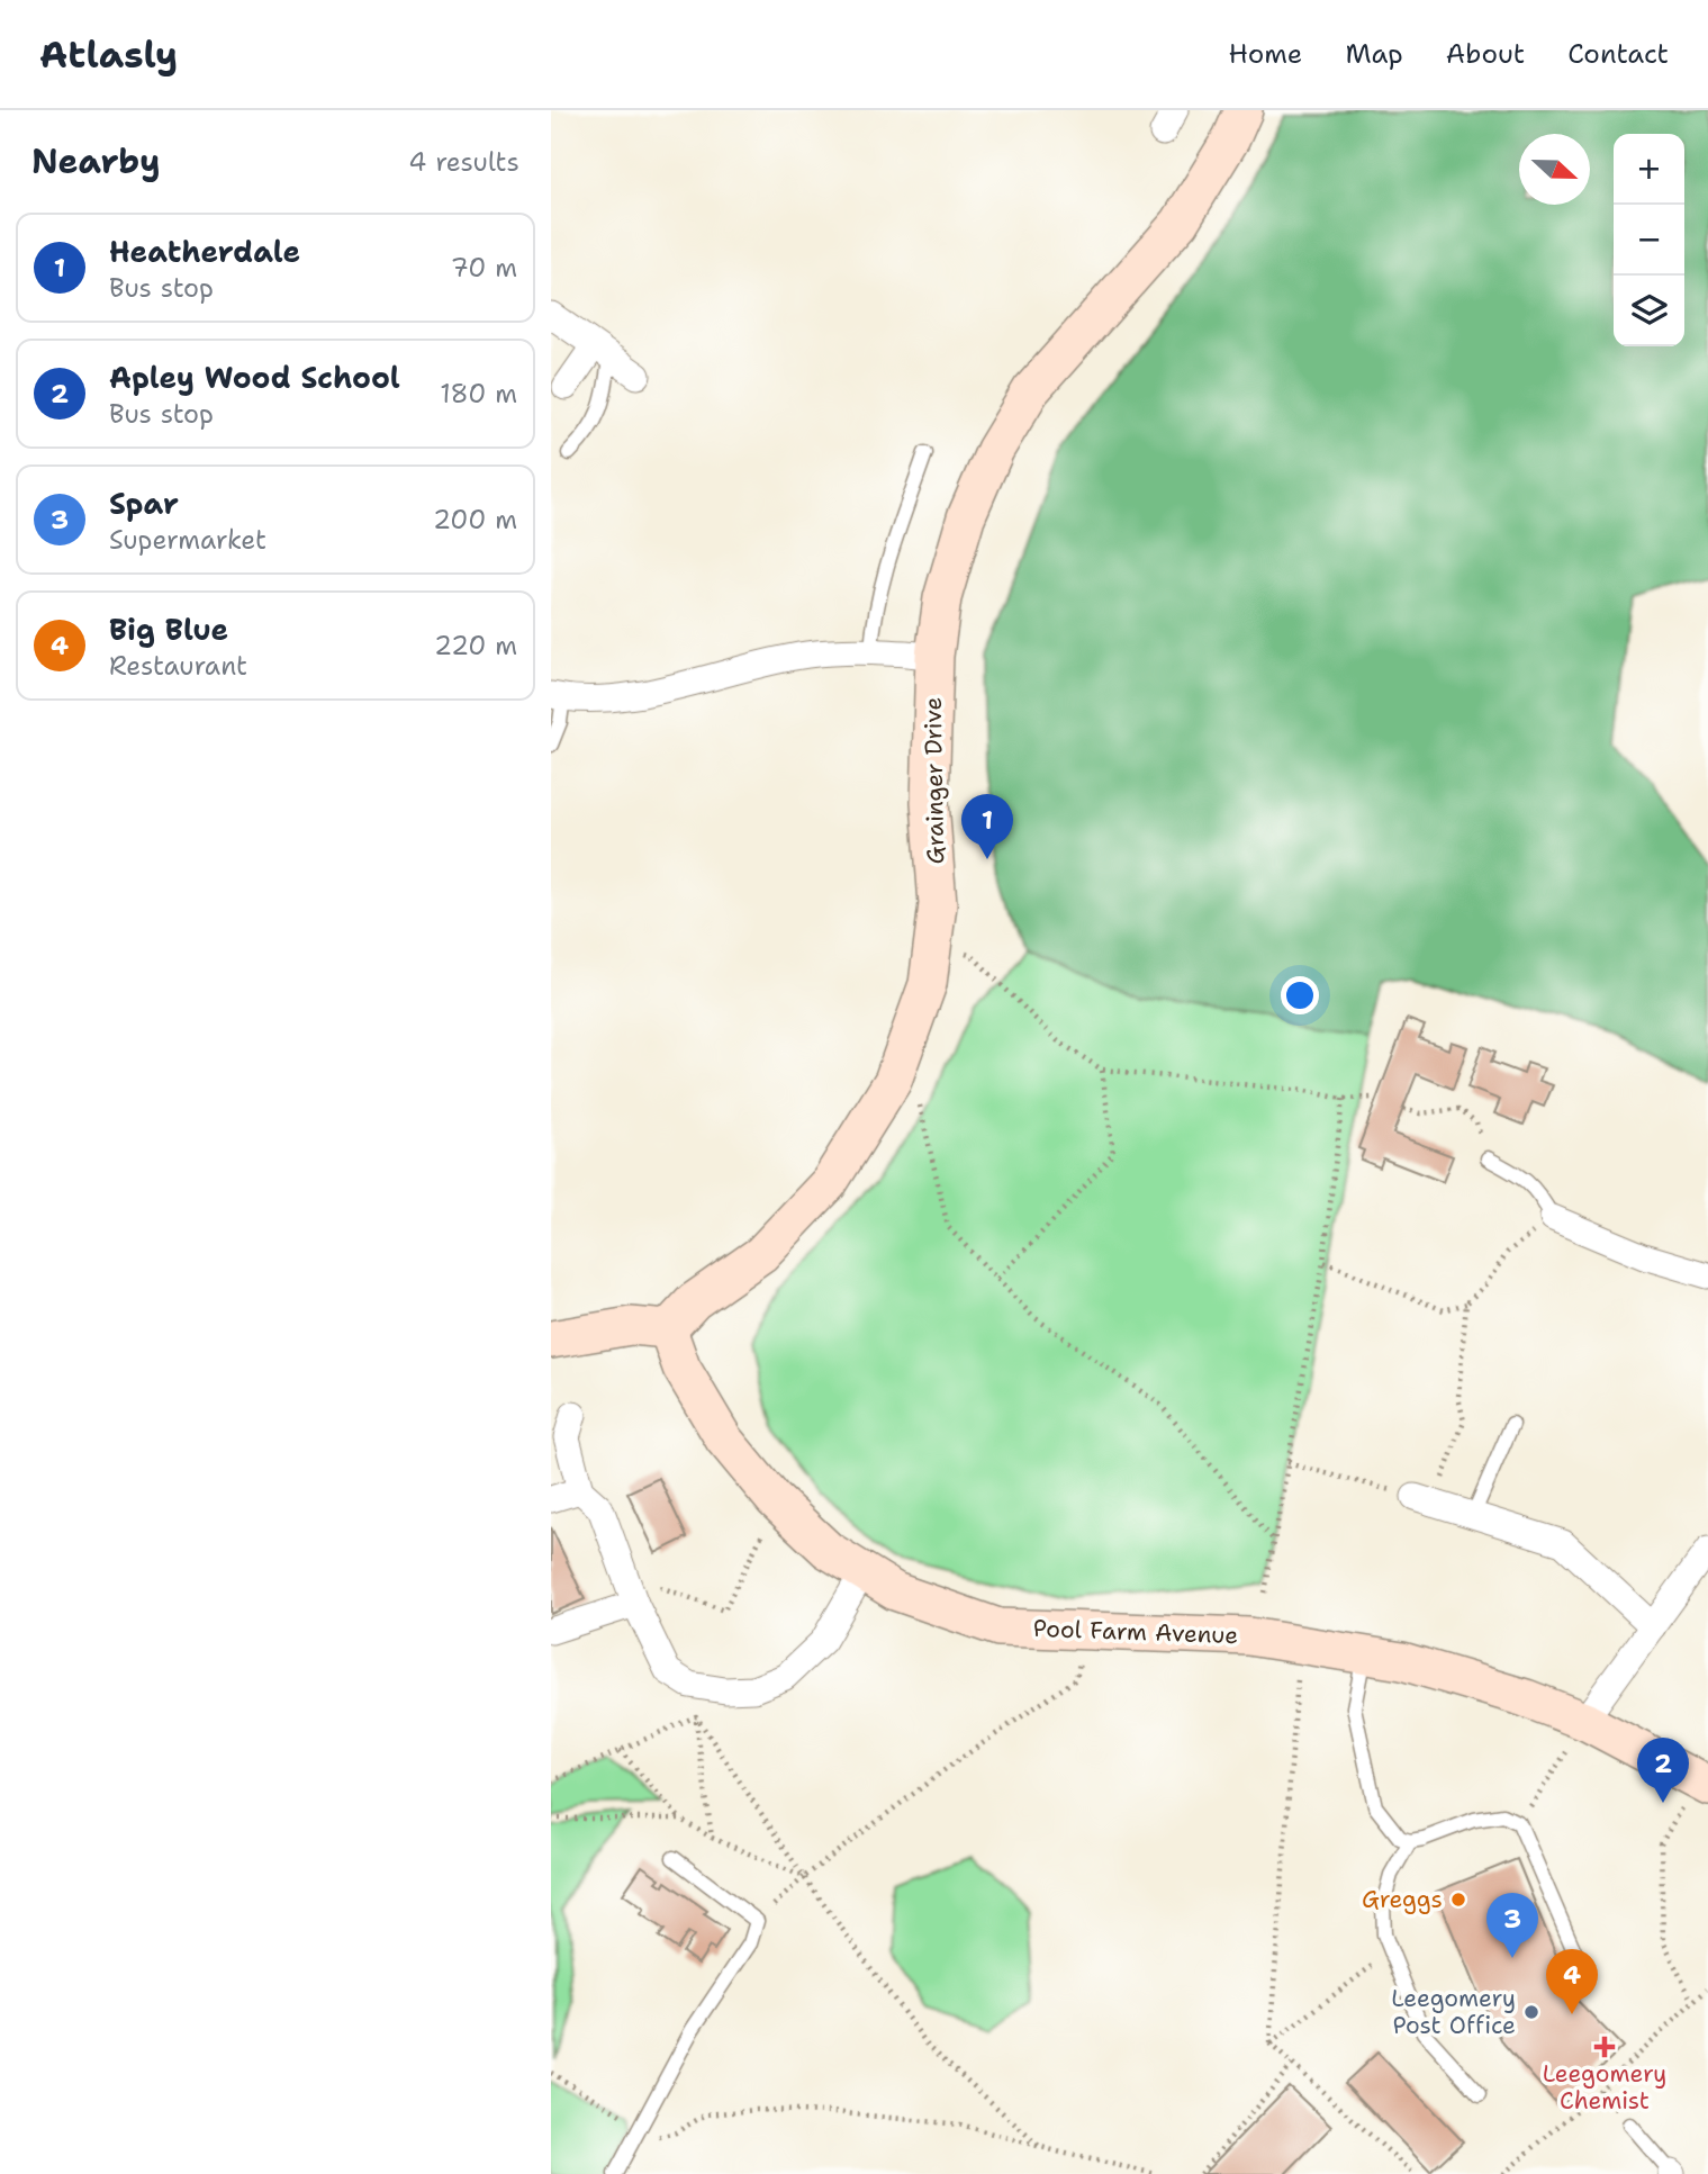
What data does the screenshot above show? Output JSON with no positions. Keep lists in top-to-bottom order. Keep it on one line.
{"streets":{"street":["Grainger Drive","Pool Farm Avenue"]},"crossings":[["Grainger Drive","Pool Farm Avenue"]],"places":{"other":["Greggs","Leegomery Post Office"],"health":["Leegomery Chemist"]},"north":"right","page":{"header":"Atlasly","nav":["Home","Map","About","Contact"],"heading":["Nearby","4 results"],"map_buttons":["+","−"],"list":[{"mark":"1","name":"Heatherdale","note":"Bus stop","value":"70 m"},{"mark":"2","name":"Apley Wood School","note":"Bus stop","value":"180 m"},{"mark":"3","name":"Spar","note":"Supermarket","value":"200 m"},{"mark":"4","name":"Big Blue","note":"Restaurant","value":"220 m"}],"pins":["1","2","3","4"]}}
